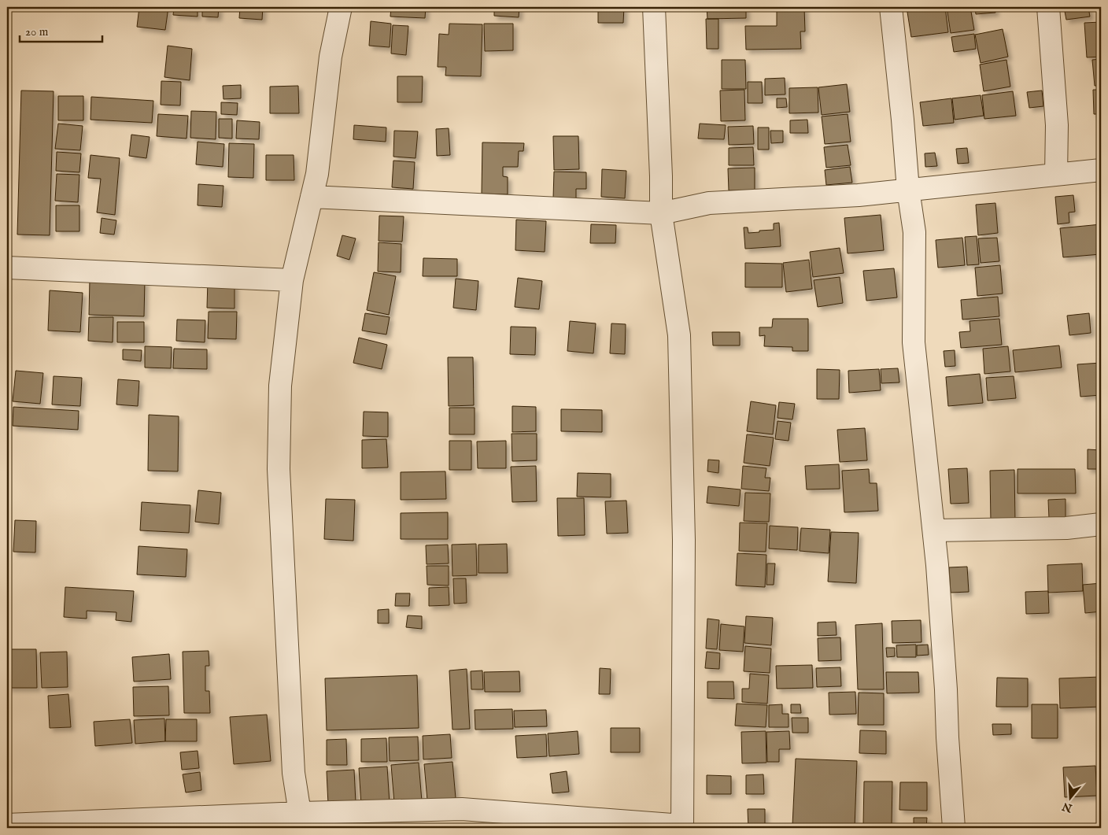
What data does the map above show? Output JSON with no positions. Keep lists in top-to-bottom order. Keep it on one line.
{"scale_bar":"20 m","north":"bottom"}
